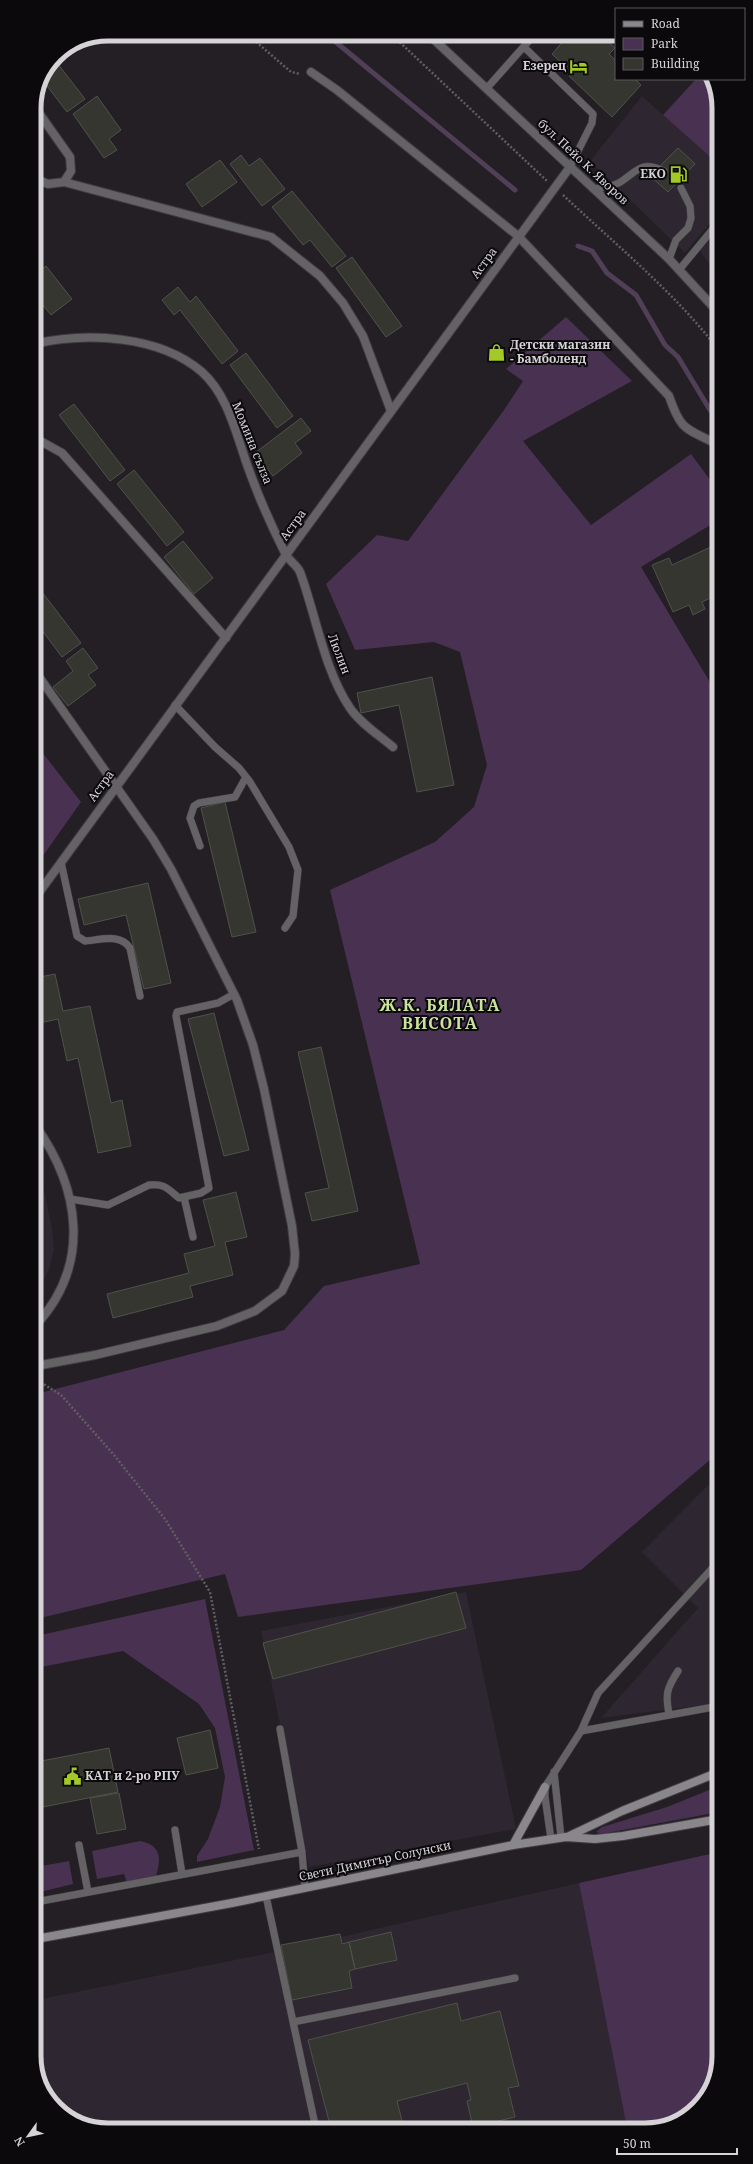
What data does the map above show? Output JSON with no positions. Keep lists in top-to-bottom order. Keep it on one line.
{"streets":{"main road":["Свети Димитър Солунски"],"street":["бул. Пейо К. Яворов","Астра","Момина сълза","Люлин"]},"crossings":[["бул. Пейо К. Яворов","Астра"],["Астра","Момина сълза"],["Астра","Люлин"],["Момина сълза","Люлин"]],"districts":["Ж.К. БЯЛАТА ВИСОТА"],"places":{"hotel":["Езерец"],"fuel station":["EKO"],"shop":["Детски магазин - Бамболенд"],"public building":["КАТ и 2-ро РПУ"]},"legend":["Road","Park","Building"],"scale_bar":"50 m","north":"bottom left"}
